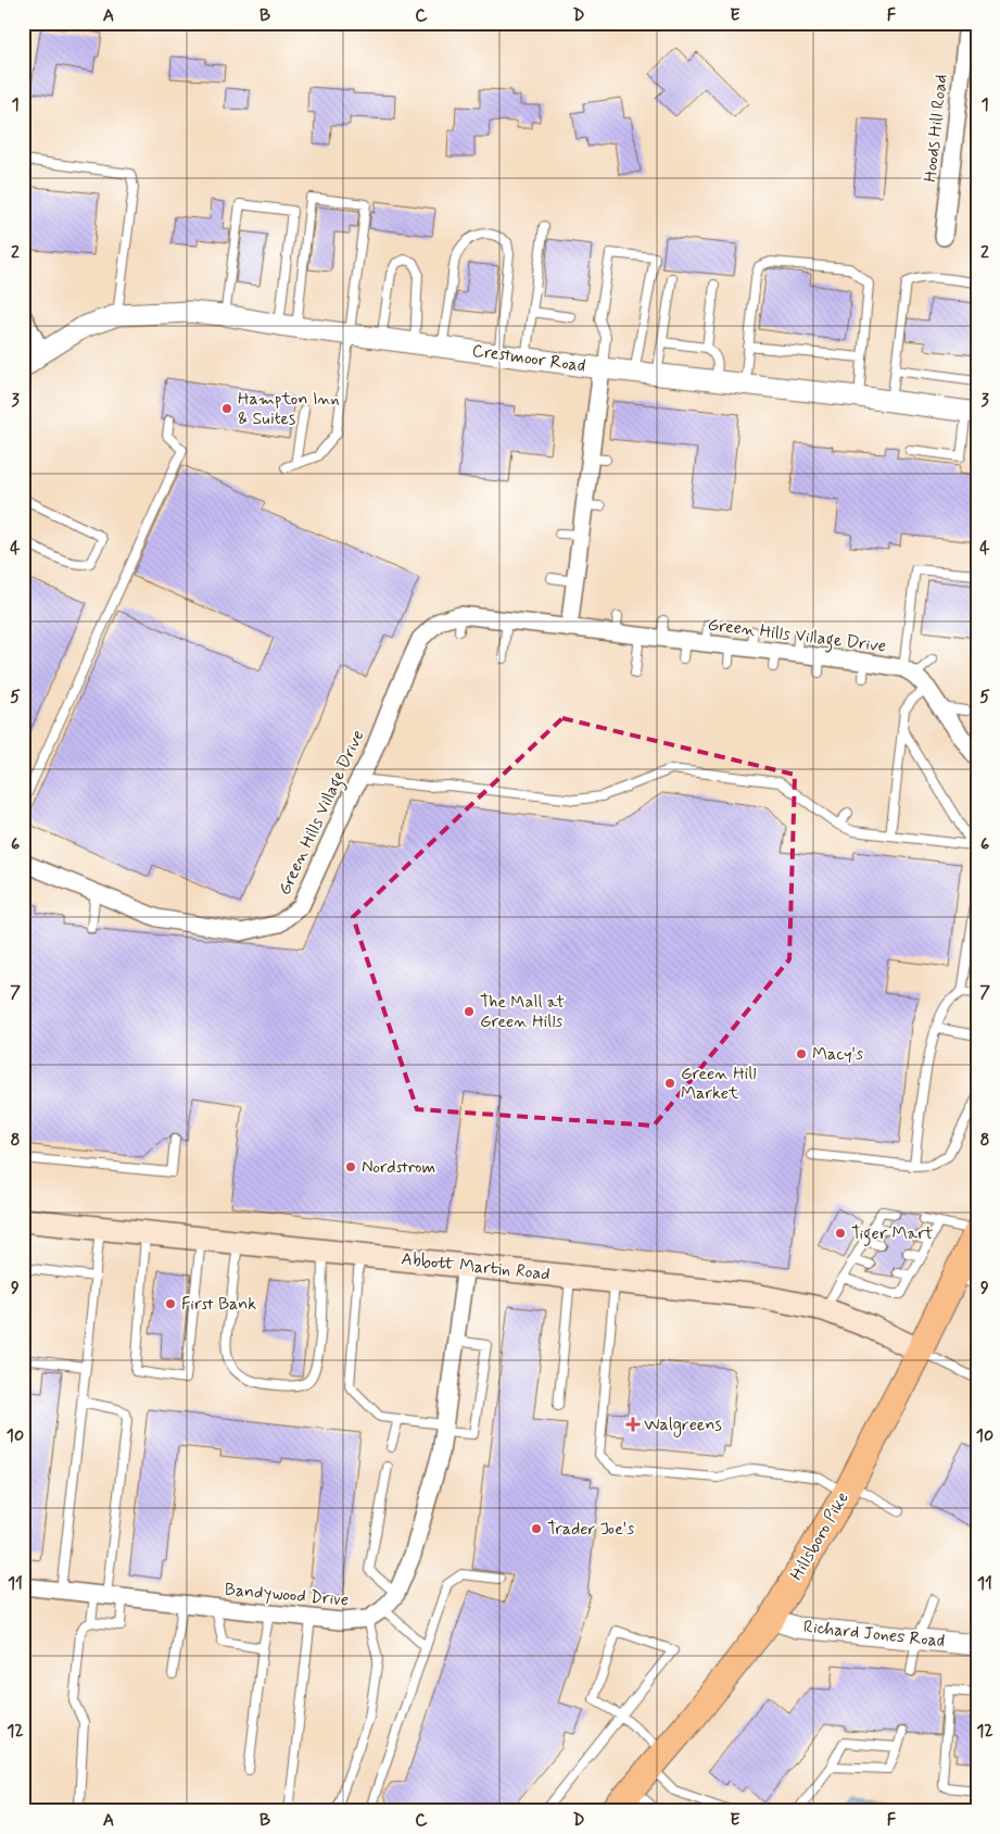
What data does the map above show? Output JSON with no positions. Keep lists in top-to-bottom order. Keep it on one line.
{"streets":{"main road":["Abbott Martin Road","Hillsboro Pike"],"street":["Hoods Hill Road","Crestmoor Road","Green Hills Village Drive","Bandywood Drive","Richard Jones Road"]},"crossings":[["Abbott Martin Road","Hillsboro Pike"],["Abbott Martin Road","Bandywood Drive"],["Hillsboro Pike","Richard Jones Road"]],"places":{"other":["Hampton Inn & Suites","The Mall at Green Hills","Macy's","Green Hill Market","Nordstrom","Tiger Mart","First Bank","Trader Joe's"],"health":["Walgreens"]},"grid":{"columns":["A","B","C","D","E","F"],"rows":["1","2","3","4","5","6","7","8","9","10","11","12"]}}
